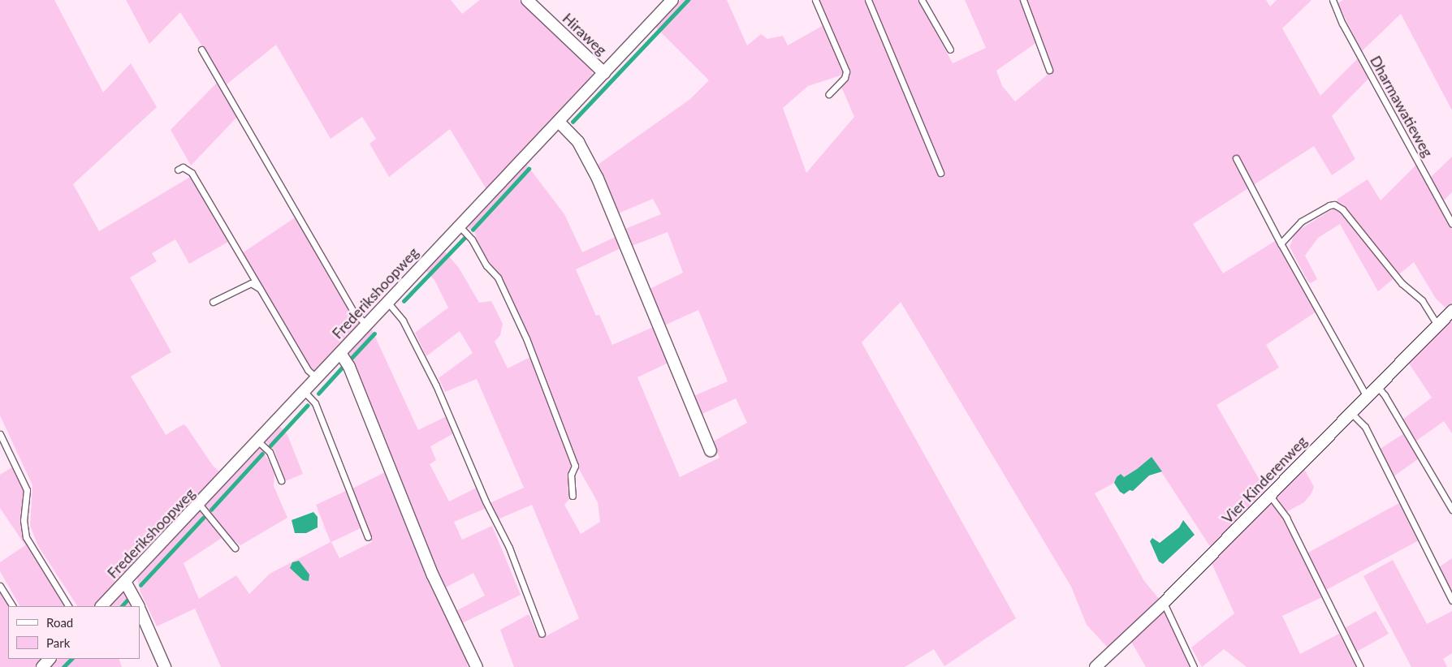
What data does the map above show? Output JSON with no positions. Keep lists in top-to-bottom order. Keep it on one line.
{"streets":{"street":["Hiraweg","Frederikshoopweg","Vier Kinderenweg"],"lane":["Dharmawatieweg"]},"crossings":[["Hiraweg","Frederikshoopweg"]],"legend":["Road","Park"]}
